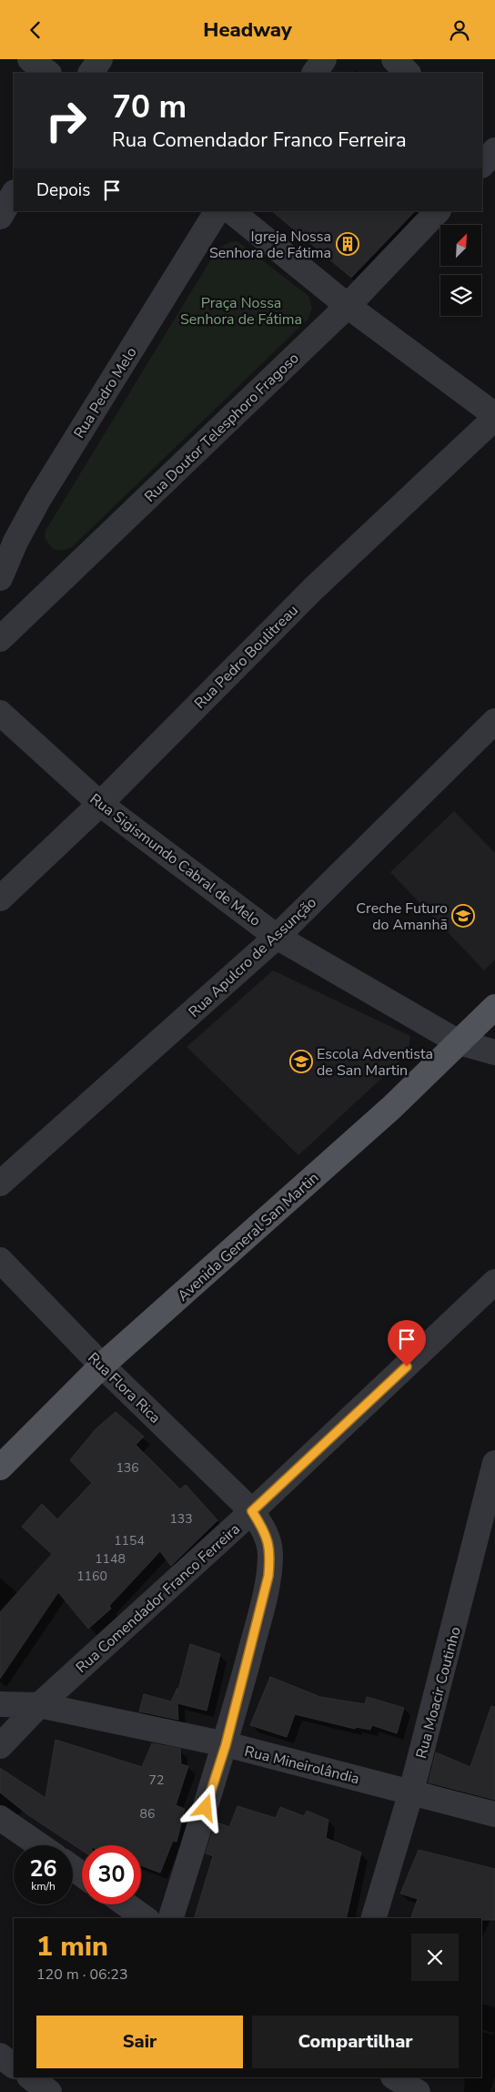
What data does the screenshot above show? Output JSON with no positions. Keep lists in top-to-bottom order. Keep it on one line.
{"streets":{"main road":["Avenida General San Martin"],"street":["Rua Pedro Melo","Rua Doutor Telesphoro Fragoso","Rua Pedro Boulitreau","Rua Sigismundo Cabral de Melo","Rua Apulcro de Assunção","Rua Flora Rica","Rua Comendador Franco Ferreira","Rua Moacir Coutinho","Rua Mineirolândia"]},"crossings":[["Rua Pedro Boulitreau","Rua Sigismundo Cabral de Melo"],["Rua Sigismundo Cabral de Melo","Rua Apulcro de Assunção"],["Rua Sigismundo Cabral de Melo","Avenida General San Martin"],["Avenida General San Martin","Rua Flora Rica"],["Rua Flora Rica","Rua Comendador Franco Ferreira"],["Rua Flora Rica","Rua Mineirolândia"],["Rua Comendador Franco Ferreira","Rua Mineirolândia"],["Rua Moacir Coutinho","Rua Mineirolândia"]],"parks":["Praça Nossa Senhora de Fátima"],"places":{"building":["Igreja Nossa Senhora de Fátima"],"school or university":["Creche Futuro do Amanhã","Escola Adventista de San Martin"]},"house_numbers":["136","133","1154","1148","1160","72","86"],"north":"top right","page":{"header":"Headway","turn":["70 m","Rua Comendador Franco Ferreira"],"then":"Depois","speed":"26 km/h","limit":"30","heading":["1 min","120 m · 06:23"],"buttons":["Sair","Compartilhar"]}}
